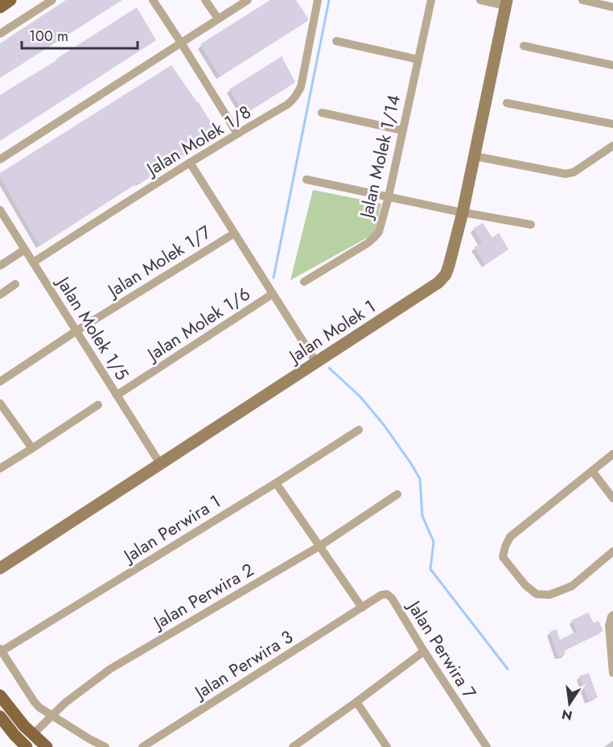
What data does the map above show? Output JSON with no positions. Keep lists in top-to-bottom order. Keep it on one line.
{"streets":{"street":["Jalan Molek 1/8","Jalan Molek 1/14","Jalan Molek 1/7","Jalan Molek 1/6","Jalan Molek 1/5","Jalan Molek 1","Jalan Perwira 1","Jalan Perwira 2","Jalan Perwira 7","Jalan Perwira 3"]},"crossings":[["Jalan Molek 1/8","Jalan Molek 1/5"],["Jalan Molek 1/7","Jalan Molek 1/5"],["Jalan Molek 1/6","Jalan Molek 1/5"],["Jalan Molek 1/5","Jalan Molek 1"],["Jalan Perwira 7","Jalan Perwira 3"]],"scale_bar":"100 m","north":"bottom"}
